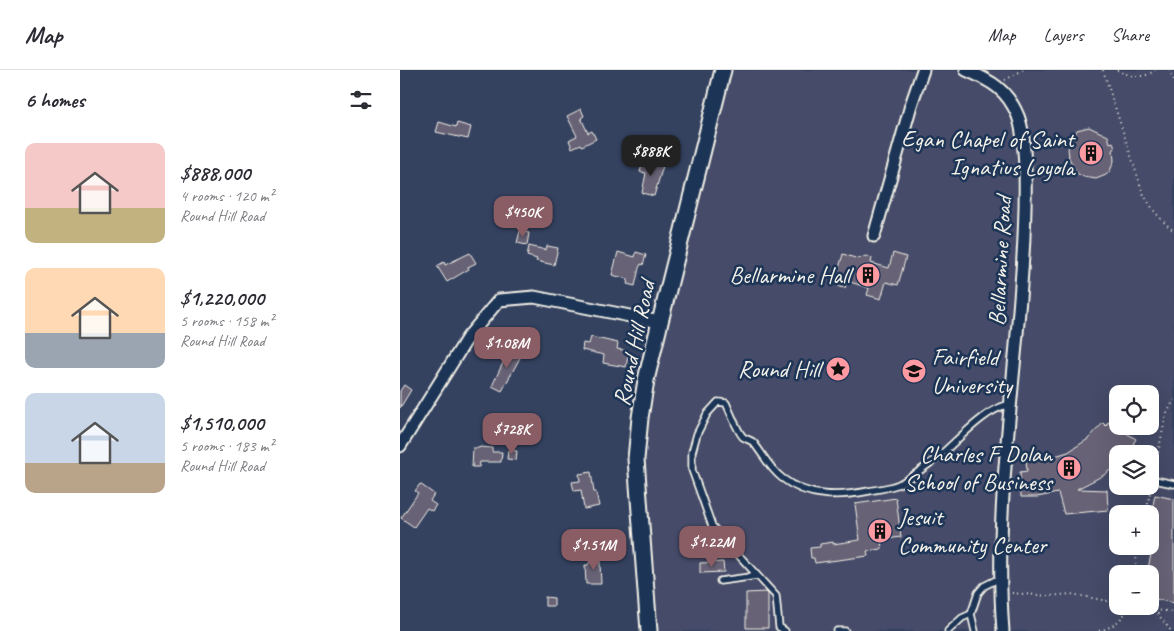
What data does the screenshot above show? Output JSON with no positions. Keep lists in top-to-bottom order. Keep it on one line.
{"streets":{"main road":["Round Hill Road"],"street":["Bellarmine Road"]},"places":{"building":["Egan Chapel of Saint Ignatius Loyola","Bellarmine Hall","Charles F Dolan School of Business","Jesuit Community Center"],"place":["Round Hill"],"school or university":["Fairfield University"]},"page":{"header":"Map","nav":["Map","Layers","Share"],"heading":"6 homes","list":[{"name":"$888,000","note":"4 rooms · 120 m² · Round Hill Road"},{"name":"$1,220,000","note":"5 rooms · 158 m² · Round Hill Road"},{"name":"$1,510,000","note":"5 rooms · 183 m² · Round Hill Road"}],"price":["$888K","$450K","$1.08M","$728K","$1.22M","$1.51M"],"map_buttons":["+","−"]}}
